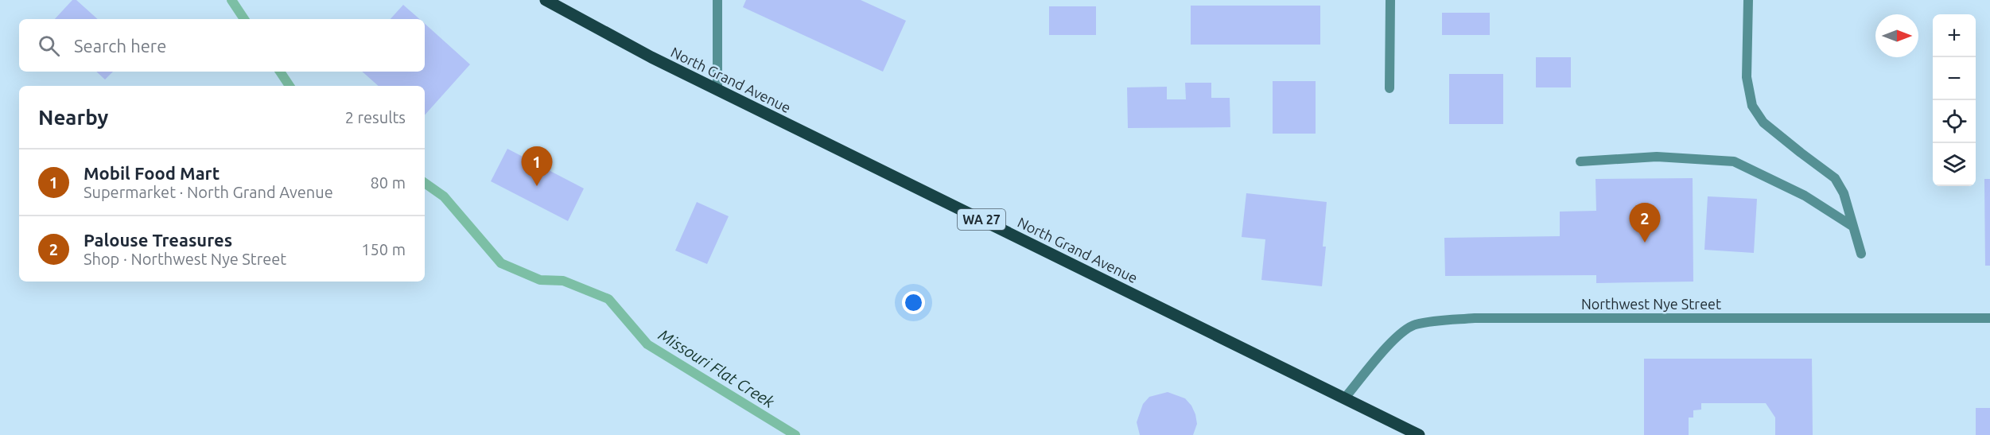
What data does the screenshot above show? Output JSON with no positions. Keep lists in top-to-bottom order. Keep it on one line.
{"streets":{"main road":["North Grand Avenue","WA 27"],"street":["Northwest Nye Street"]},"crossings":[["North Grand Avenue","Northwest Nye Street"]],"water":["Missouri Flat Creek"],"north":"right","page":{"map_buttons":["+","−"],"search":"Search here","heading":["Nearby","2 results"],"pins":["1","2"],"list":[{"mark":"1","name":"Mobil Food Mart","note":"Supermarket · North Grand Avenue","value":"80 m"},{"mark":"2","name":"Palouse Treasures","note":"Shop · Northwest Nye Street","value":"150 m"}]}}
